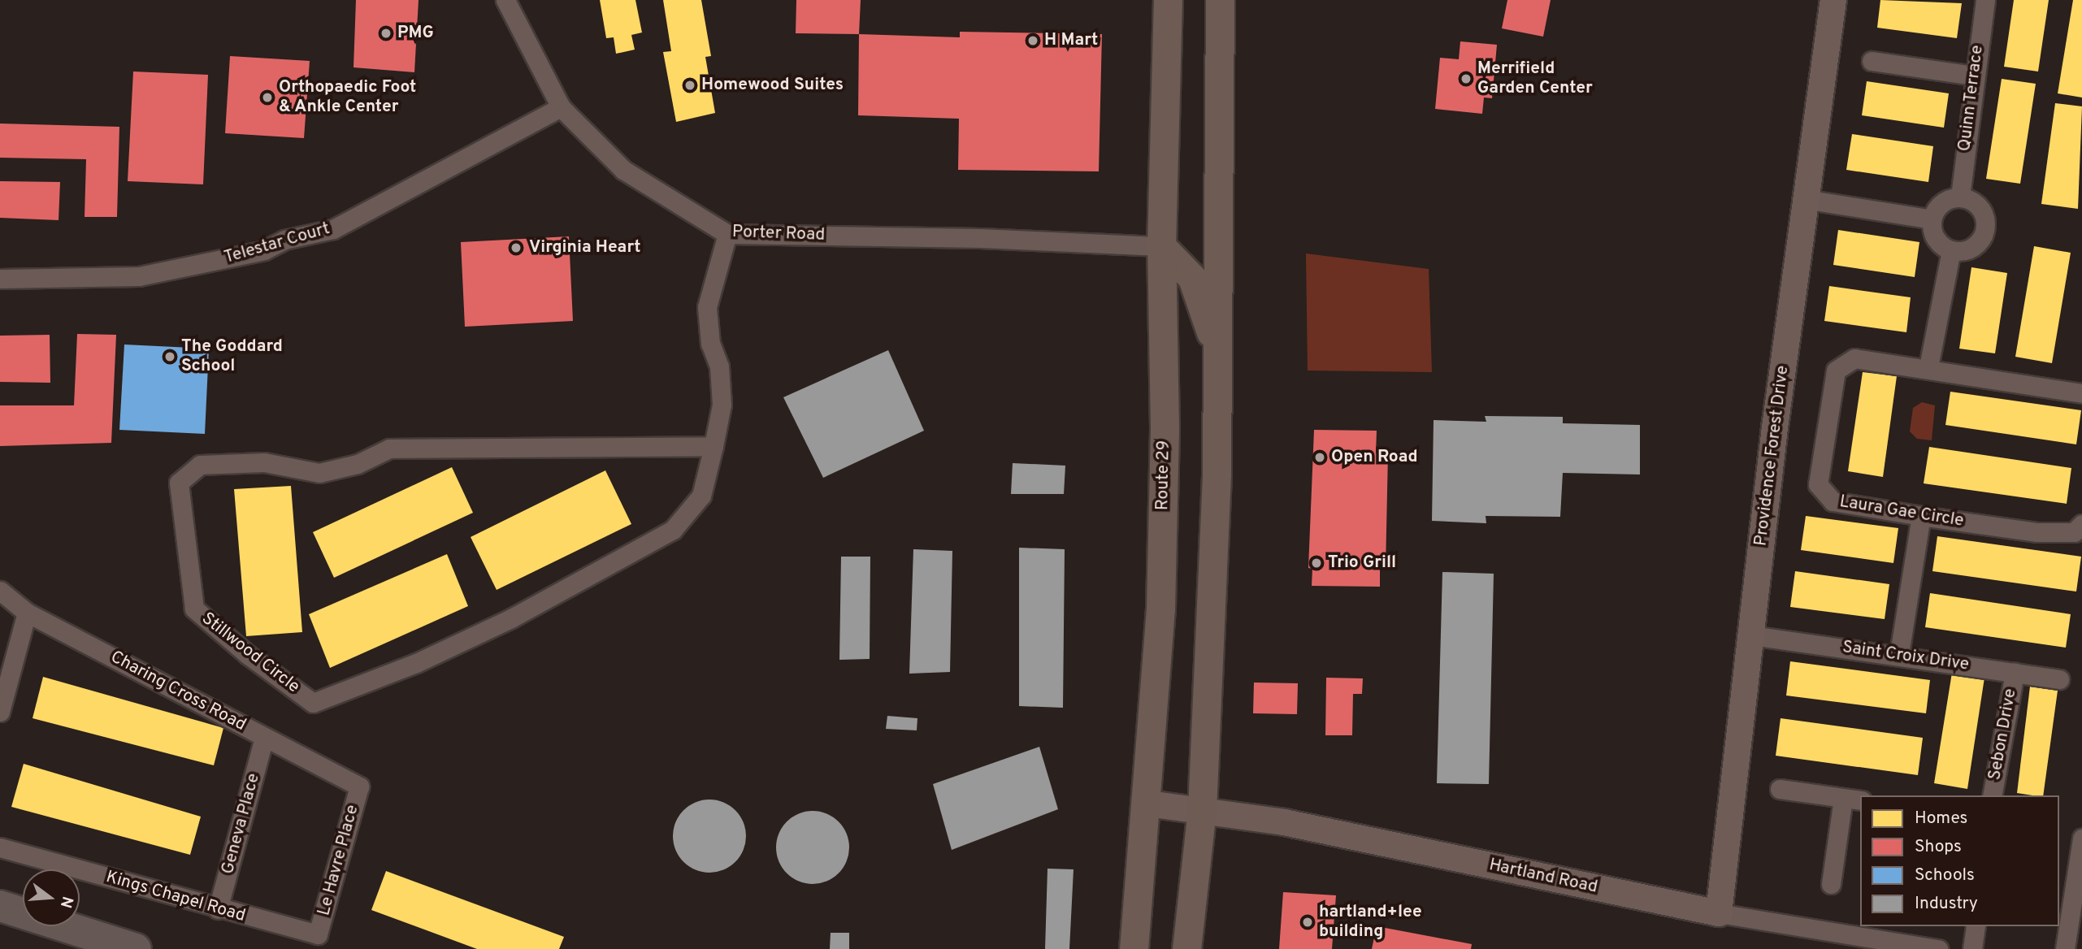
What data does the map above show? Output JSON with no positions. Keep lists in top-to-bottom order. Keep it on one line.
{"streets":{"main road":["Route 29"],"street":["Quinn Terrace","Porter Road","Telestar Court","Providence Forest Drive","Laura Gae Circle","Stillwood Circle","Saint Croix Drive","Charing Cross Road","Sebon Drive","Geneva Place","Le Havre Place","Hartland Road","Kings Chapel Road"]},"crossings":[["Porter Road","Telestar Court"],["Porter Road","Route 29"],["Porter Road","Stillwood Circle"],["Providence Forest Drive","Saint Croix Drive"],["Providence Forest Drive","Hartland Road"],["Route 29","Hartland Road"],["Saint Croix Drive","Sebon Drive"],["Charing Cross Road","Geneva Place"],["Charing Cross Road","Le Havre Place"],["Geneva Place","Kings Chapel Road"],["Le Havre Place","Kings Chapel Road"]],"places":["PMG","H Mart","Merrifield Garden Center","Homewood Suites","Orthopaedic Foot & Ankle Center","Virginia Heart","The Goddard School","Open Road","Trio Grill","hartland+lee building"],"legend":["Homes","Shops","Schools","Industry"],"north":"right"}
